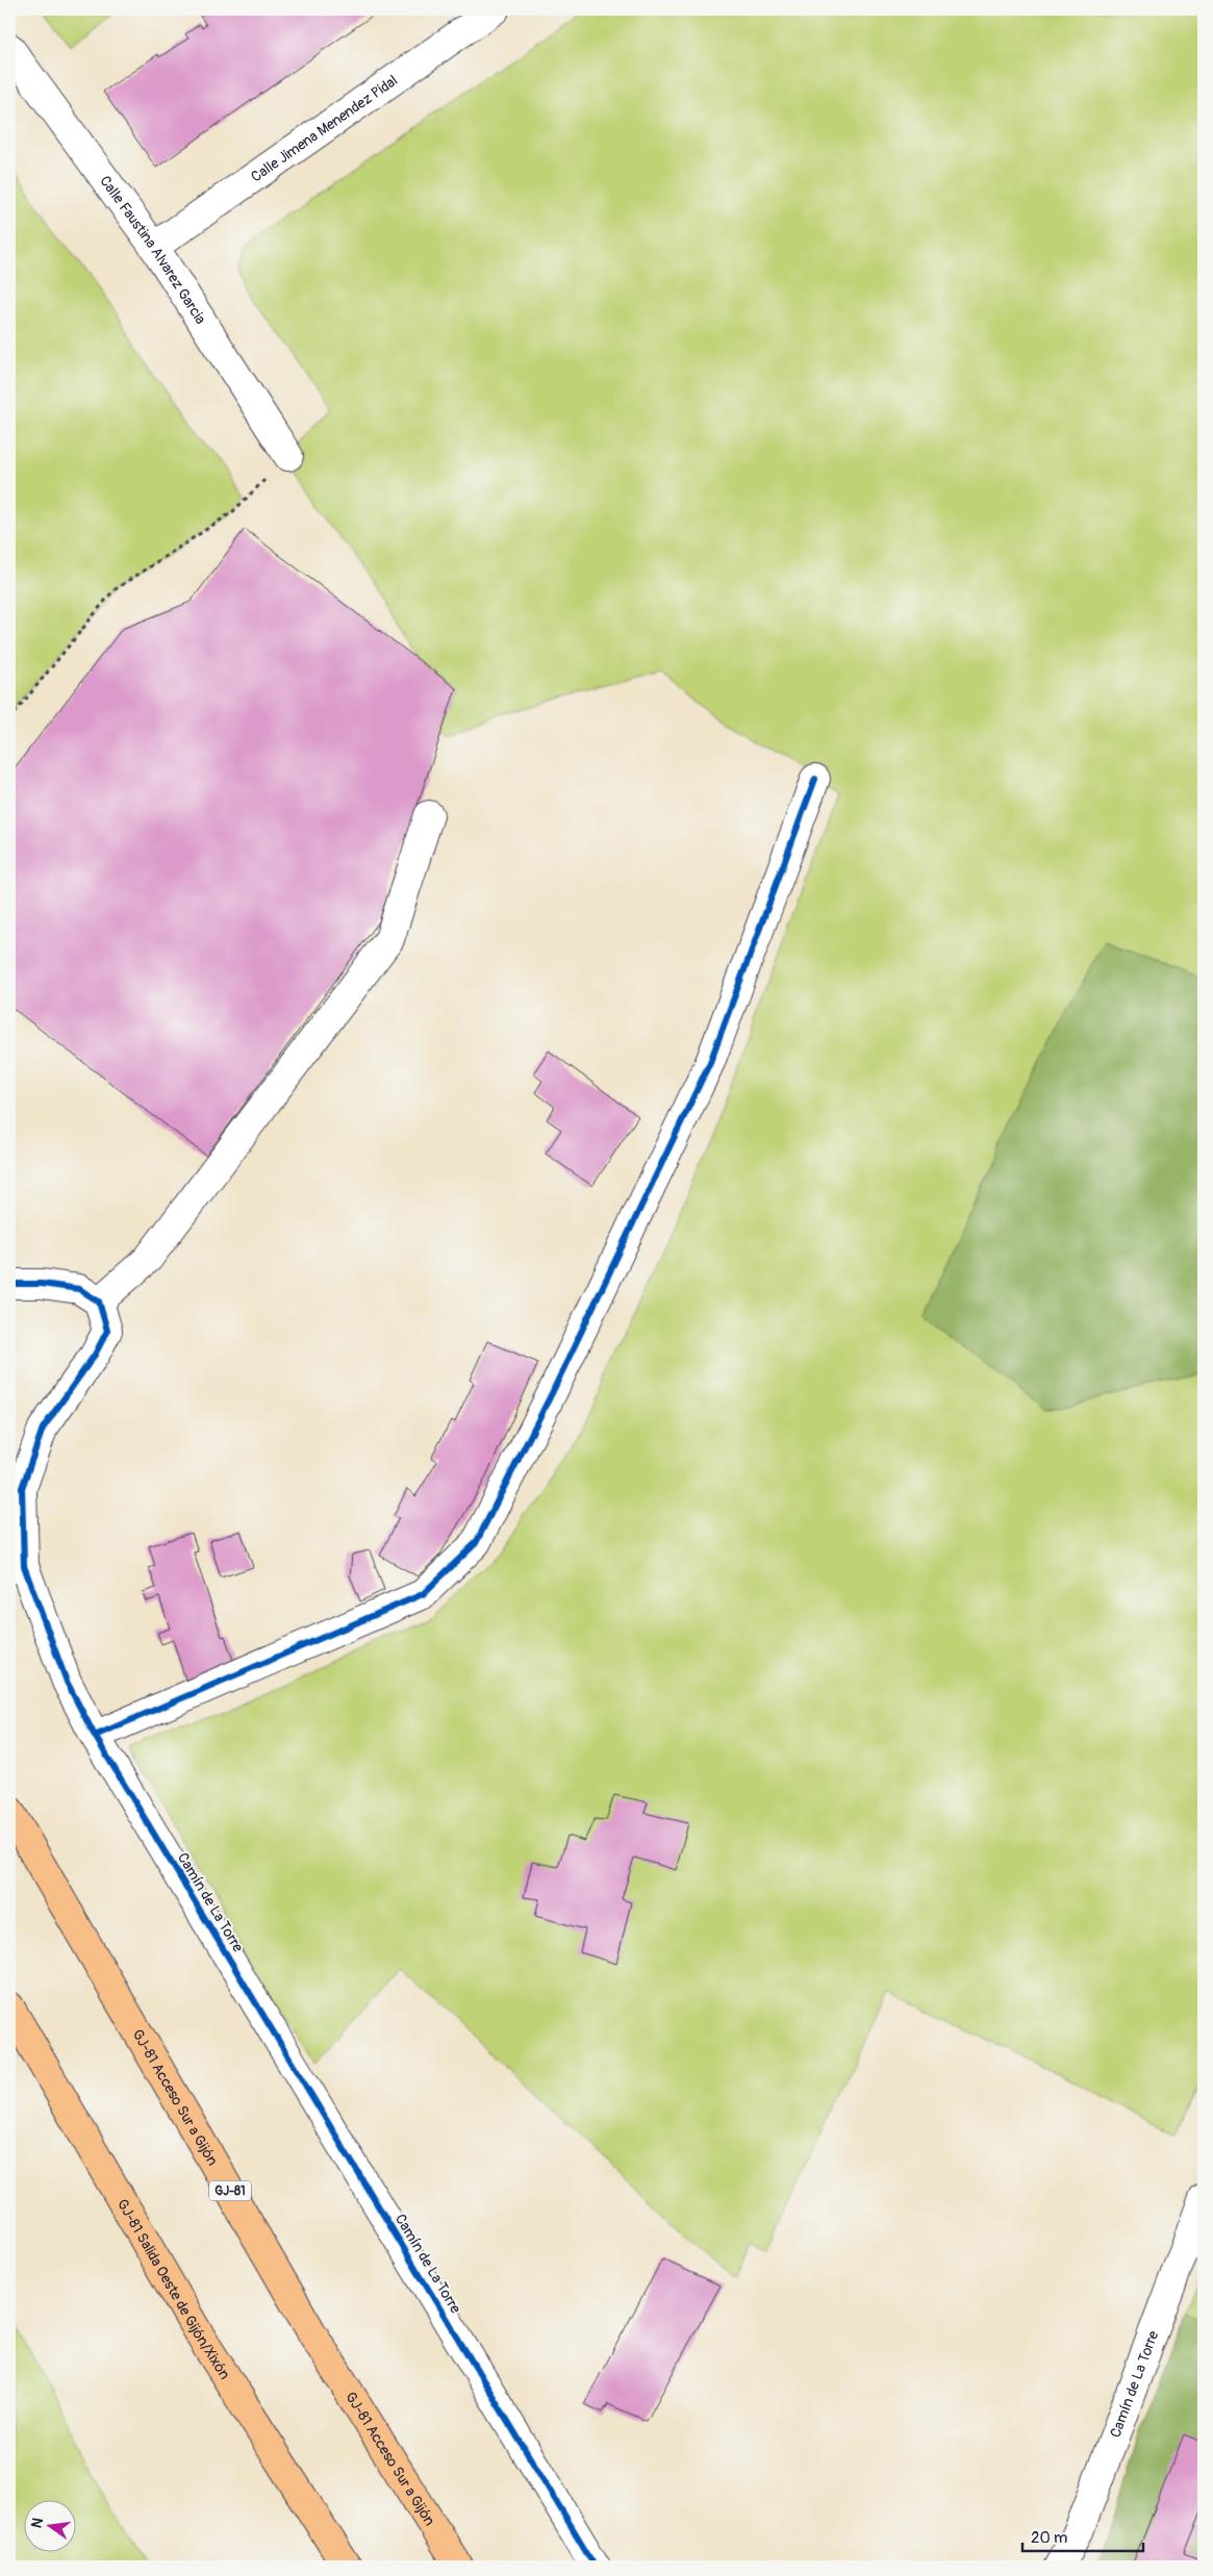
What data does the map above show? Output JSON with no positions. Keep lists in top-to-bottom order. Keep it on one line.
{"streets":{"highway":["GJ-81 Acceso Sur a Gijón","GJ-81","GJ-81 Salida Oeste de Gijón/Xixón"],"street":["Calle Jimena Menendez Pidal","Calle Faustina Alvarez Garcia","Camín de La Torre"]},"crossings":[["Calle Jimena Menendez Pidal","Calle Faustina Alvarez Garcia"]],"scale_bar":"20 m","north":"left"}
